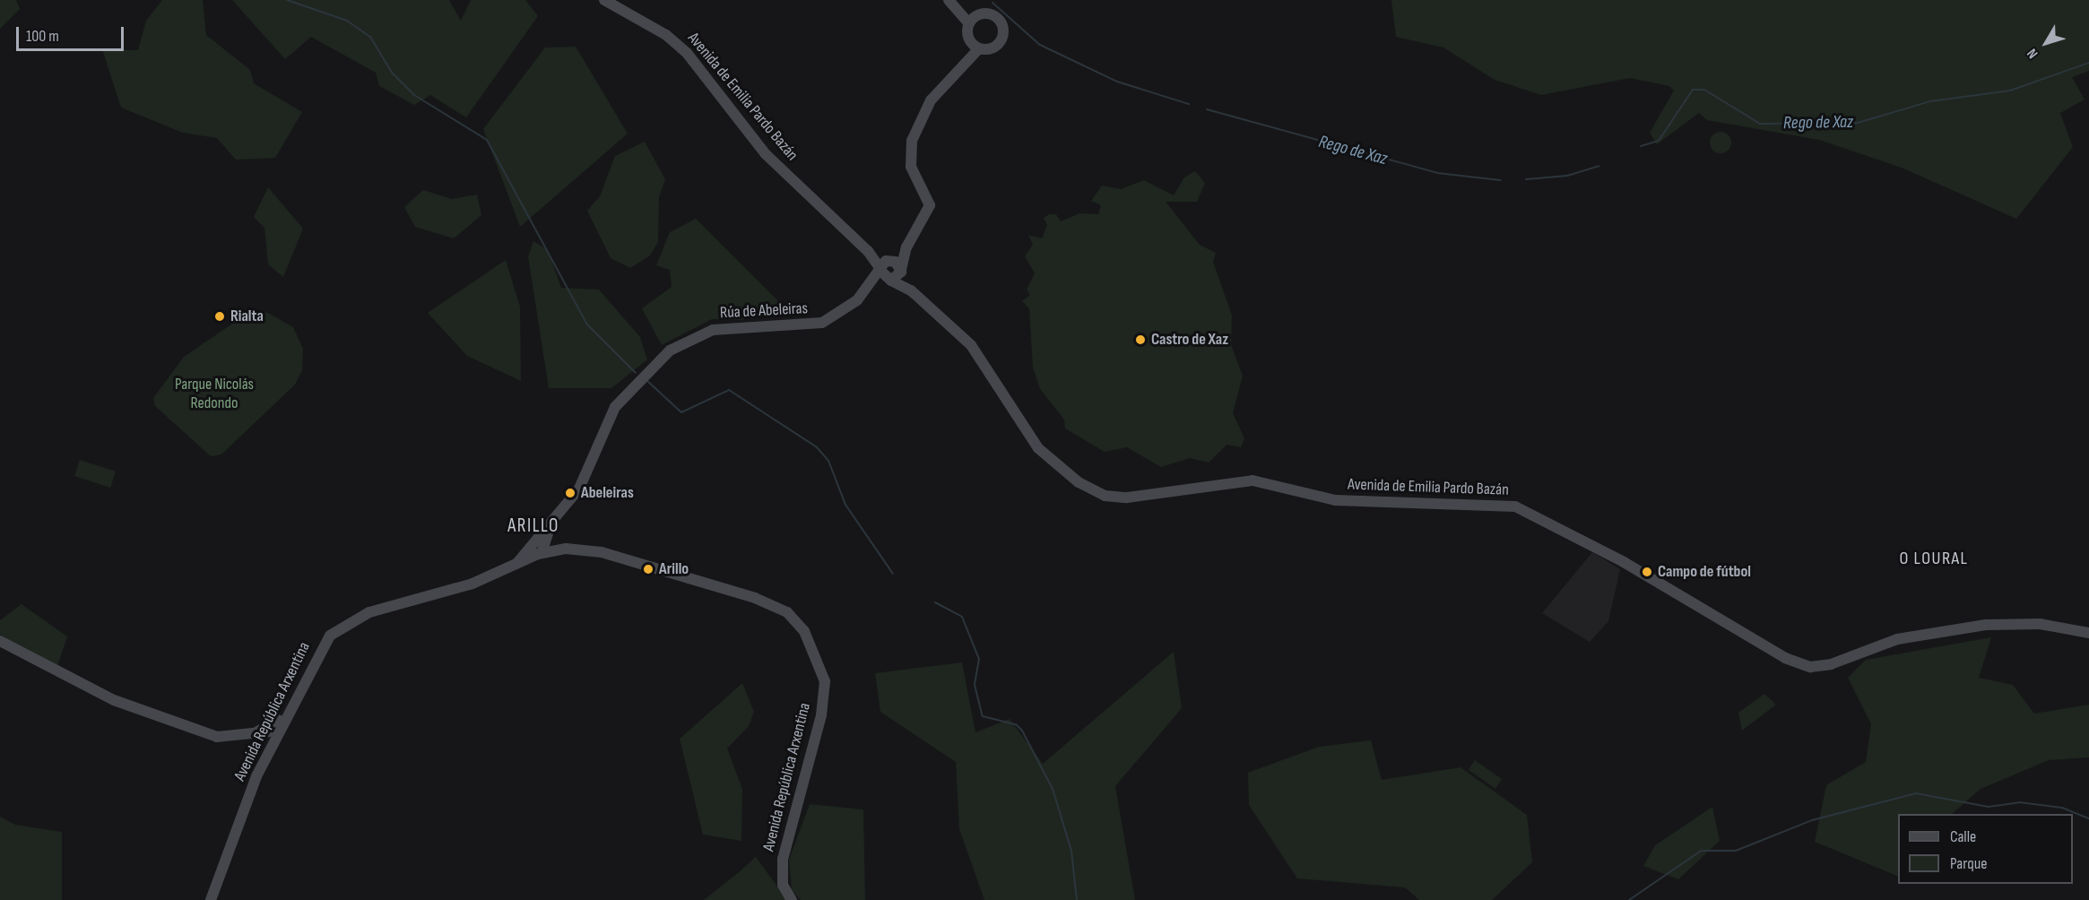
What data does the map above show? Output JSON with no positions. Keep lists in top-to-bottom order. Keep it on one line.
{"streets":{"street":["Avenida de Emilia Pardo Bazán","Rúa de Abeleiras","Avenida República Arxentina"]},"crossings":[["Avenida de Emilia Pardo Bazán","Rúa de Abeleiras"],["Rúa de Abeleiras","Avenida República Arxentina"]],"districts":["ARILLO","O LOURAL"],"water":["Rego de Xaz"],"parks":["Parque Nicolás Redondo"],"places":["Rialta","Castro de Xaz","Abeleiras","Arillo","Campo de fútbol"],"legend":["Calle","Parque"],"scale_bar":"100 m","north":"bottom left"}
